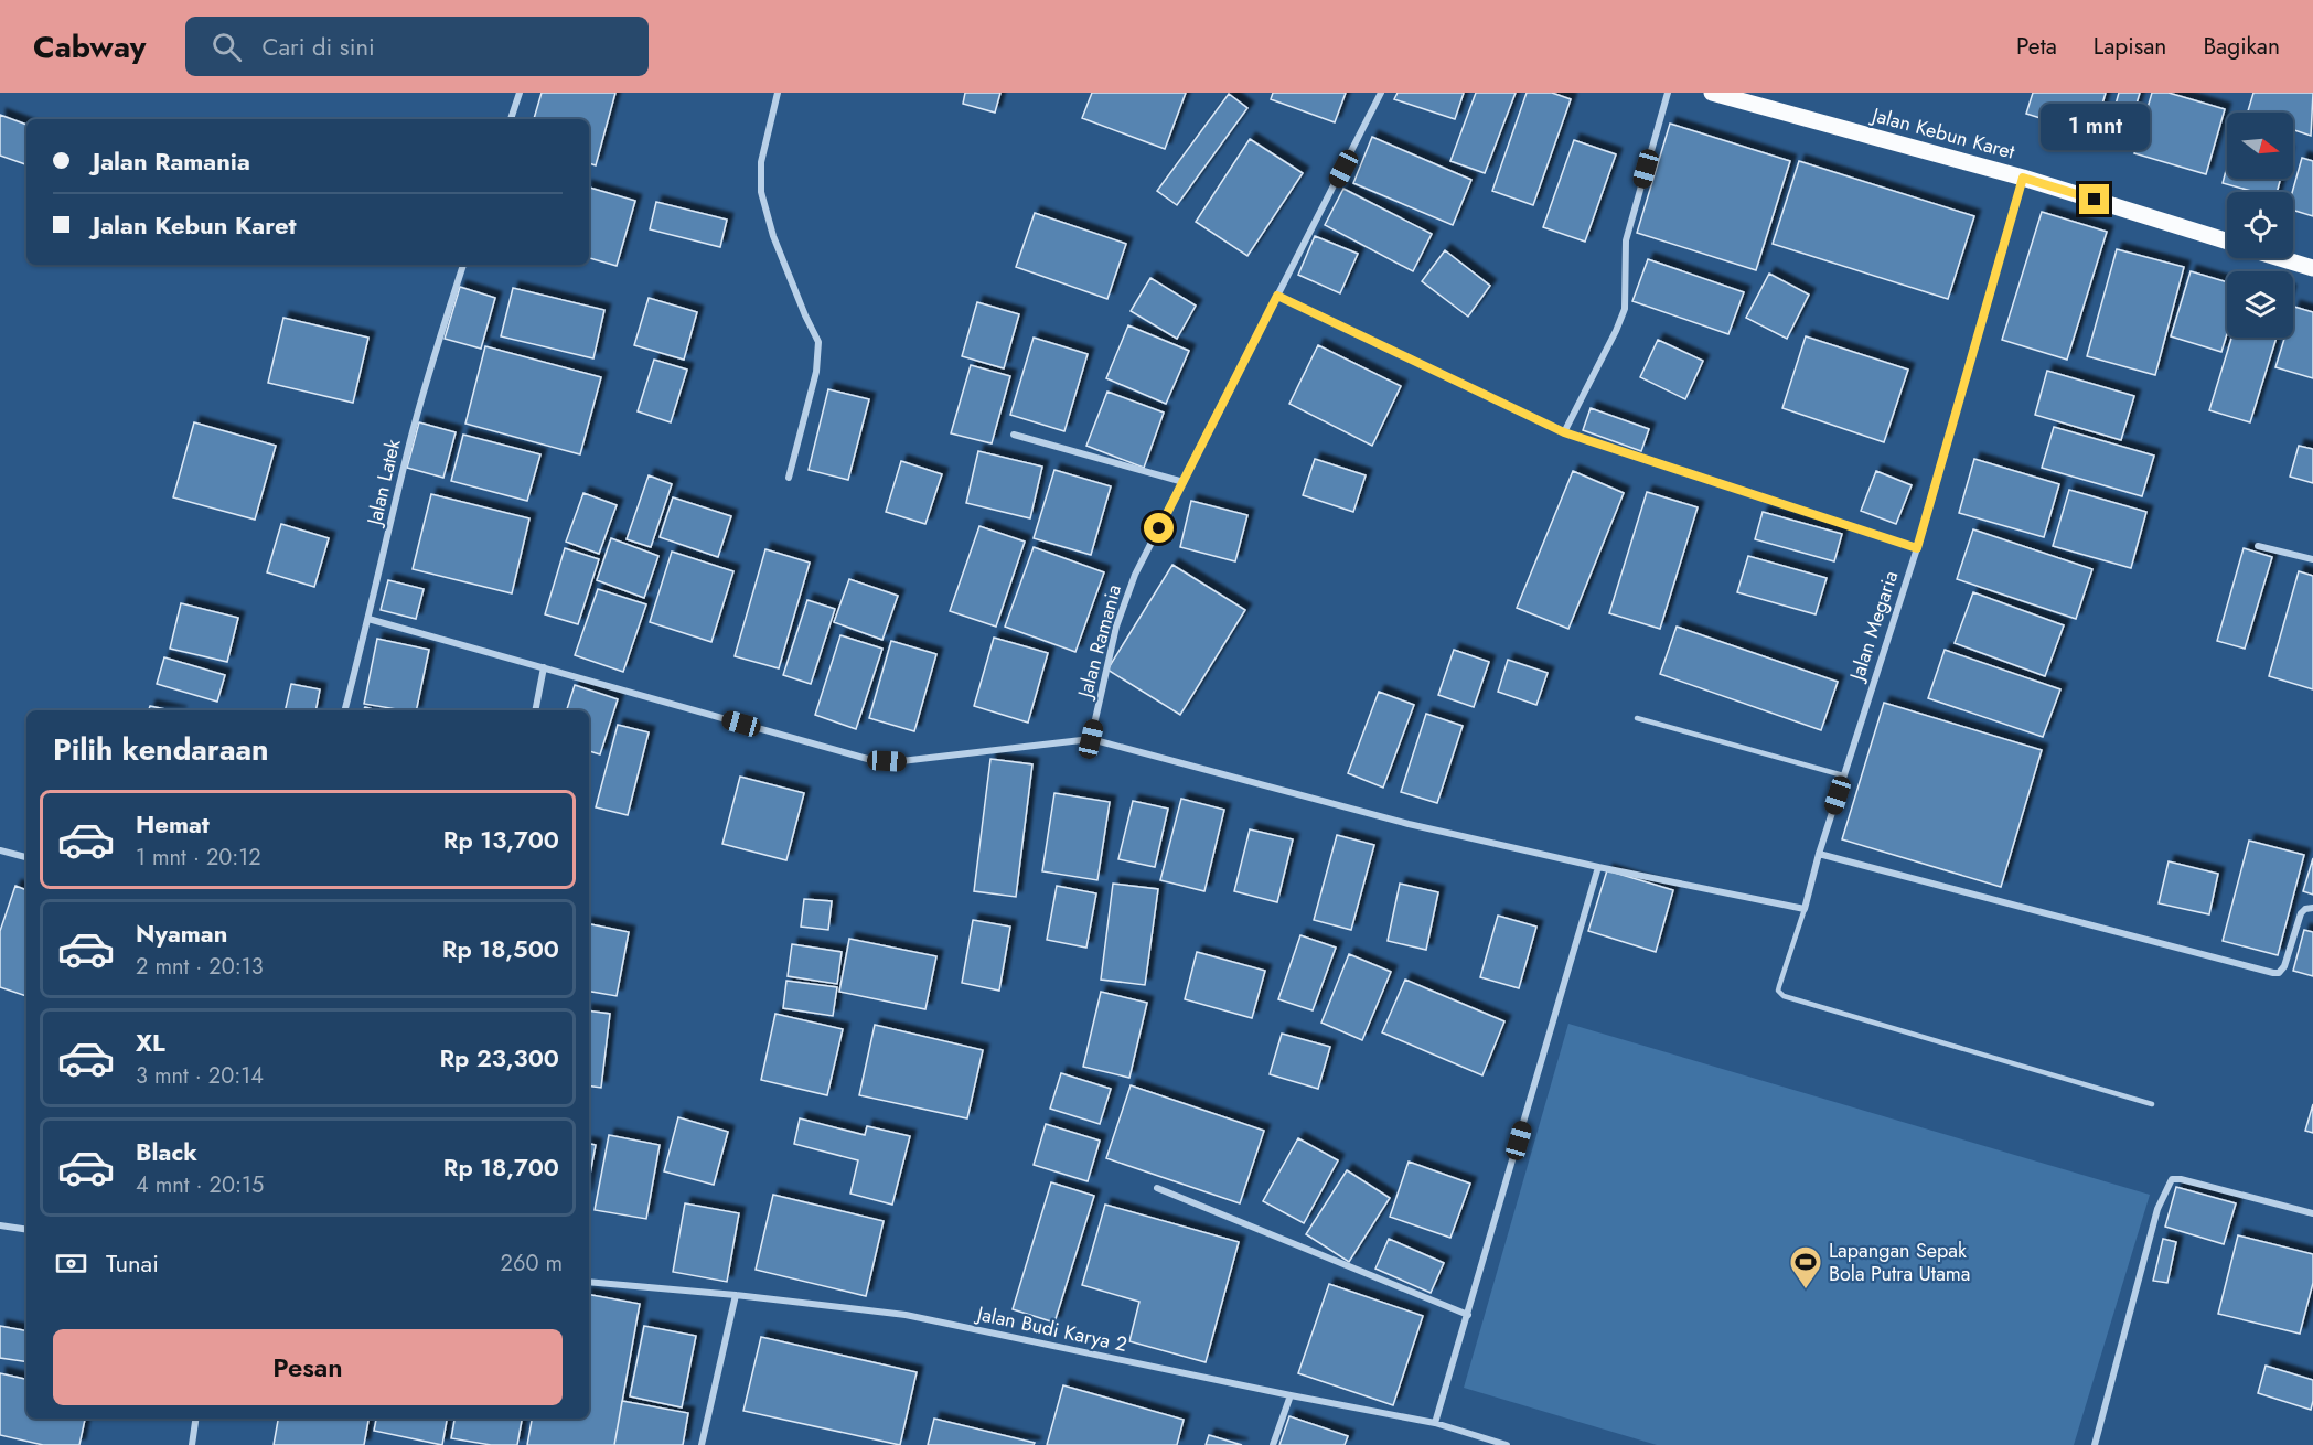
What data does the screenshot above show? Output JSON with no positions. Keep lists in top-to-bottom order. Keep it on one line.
{"streets":{"main road":["Jalan Kebun Karet"],"street":["Jalan Latek","Jalan Megaria","Jalan Ramania","Jalan Budi Karya 2"]},"crossings":[["Jalan Kebun Karet","Jalan Megaria"]],"places":{"sports":["Lapangan Sepak Bola Putra Utama"]},"north":"right","page":{"header":"Cabway","search":"Cari di sini","nav":["Peta","Lapisan","Bagikan"],"bubble":"1 mnt","banner":["Jalan Ramania","Jalan Kebun Karet"],"heading":"Pilih kendaraan","list":[{"name":"Hemat","note":"1 mnt · 20:12","value":"Rp 13,700"},{"name":"Nyaman","note":"2 mnt · 20:13","value":"Rp 18,500"},{"name":"XL","note":"3 mnt · 20:14","value":"Rp 23,300"},{"name":"Black","note":"4 mnt · 20:15","value":"Rp 18,700"}],"pay":["Tunai","260 m"],"buttons":"Pesan"}}
